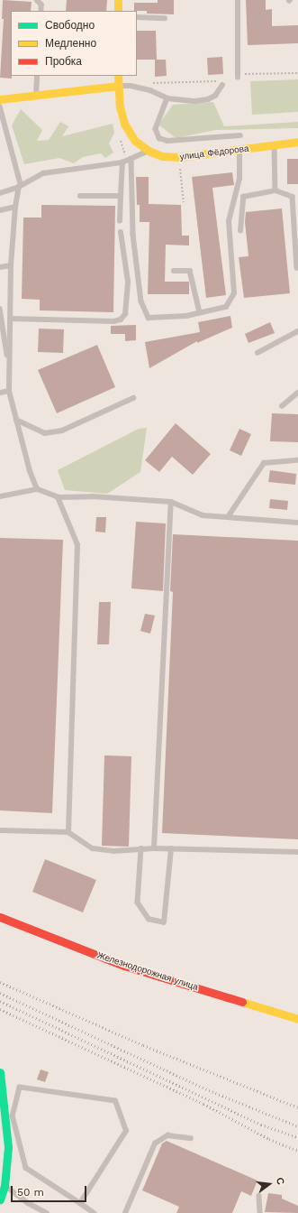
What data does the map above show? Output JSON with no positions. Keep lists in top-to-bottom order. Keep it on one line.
{"streets":{"main road":["улица Фёдорова","Железнодорожная улица"]},"legend":["Свободно","Медленно","Пробка"],"scale_bar":"50 m","north":"right"}
